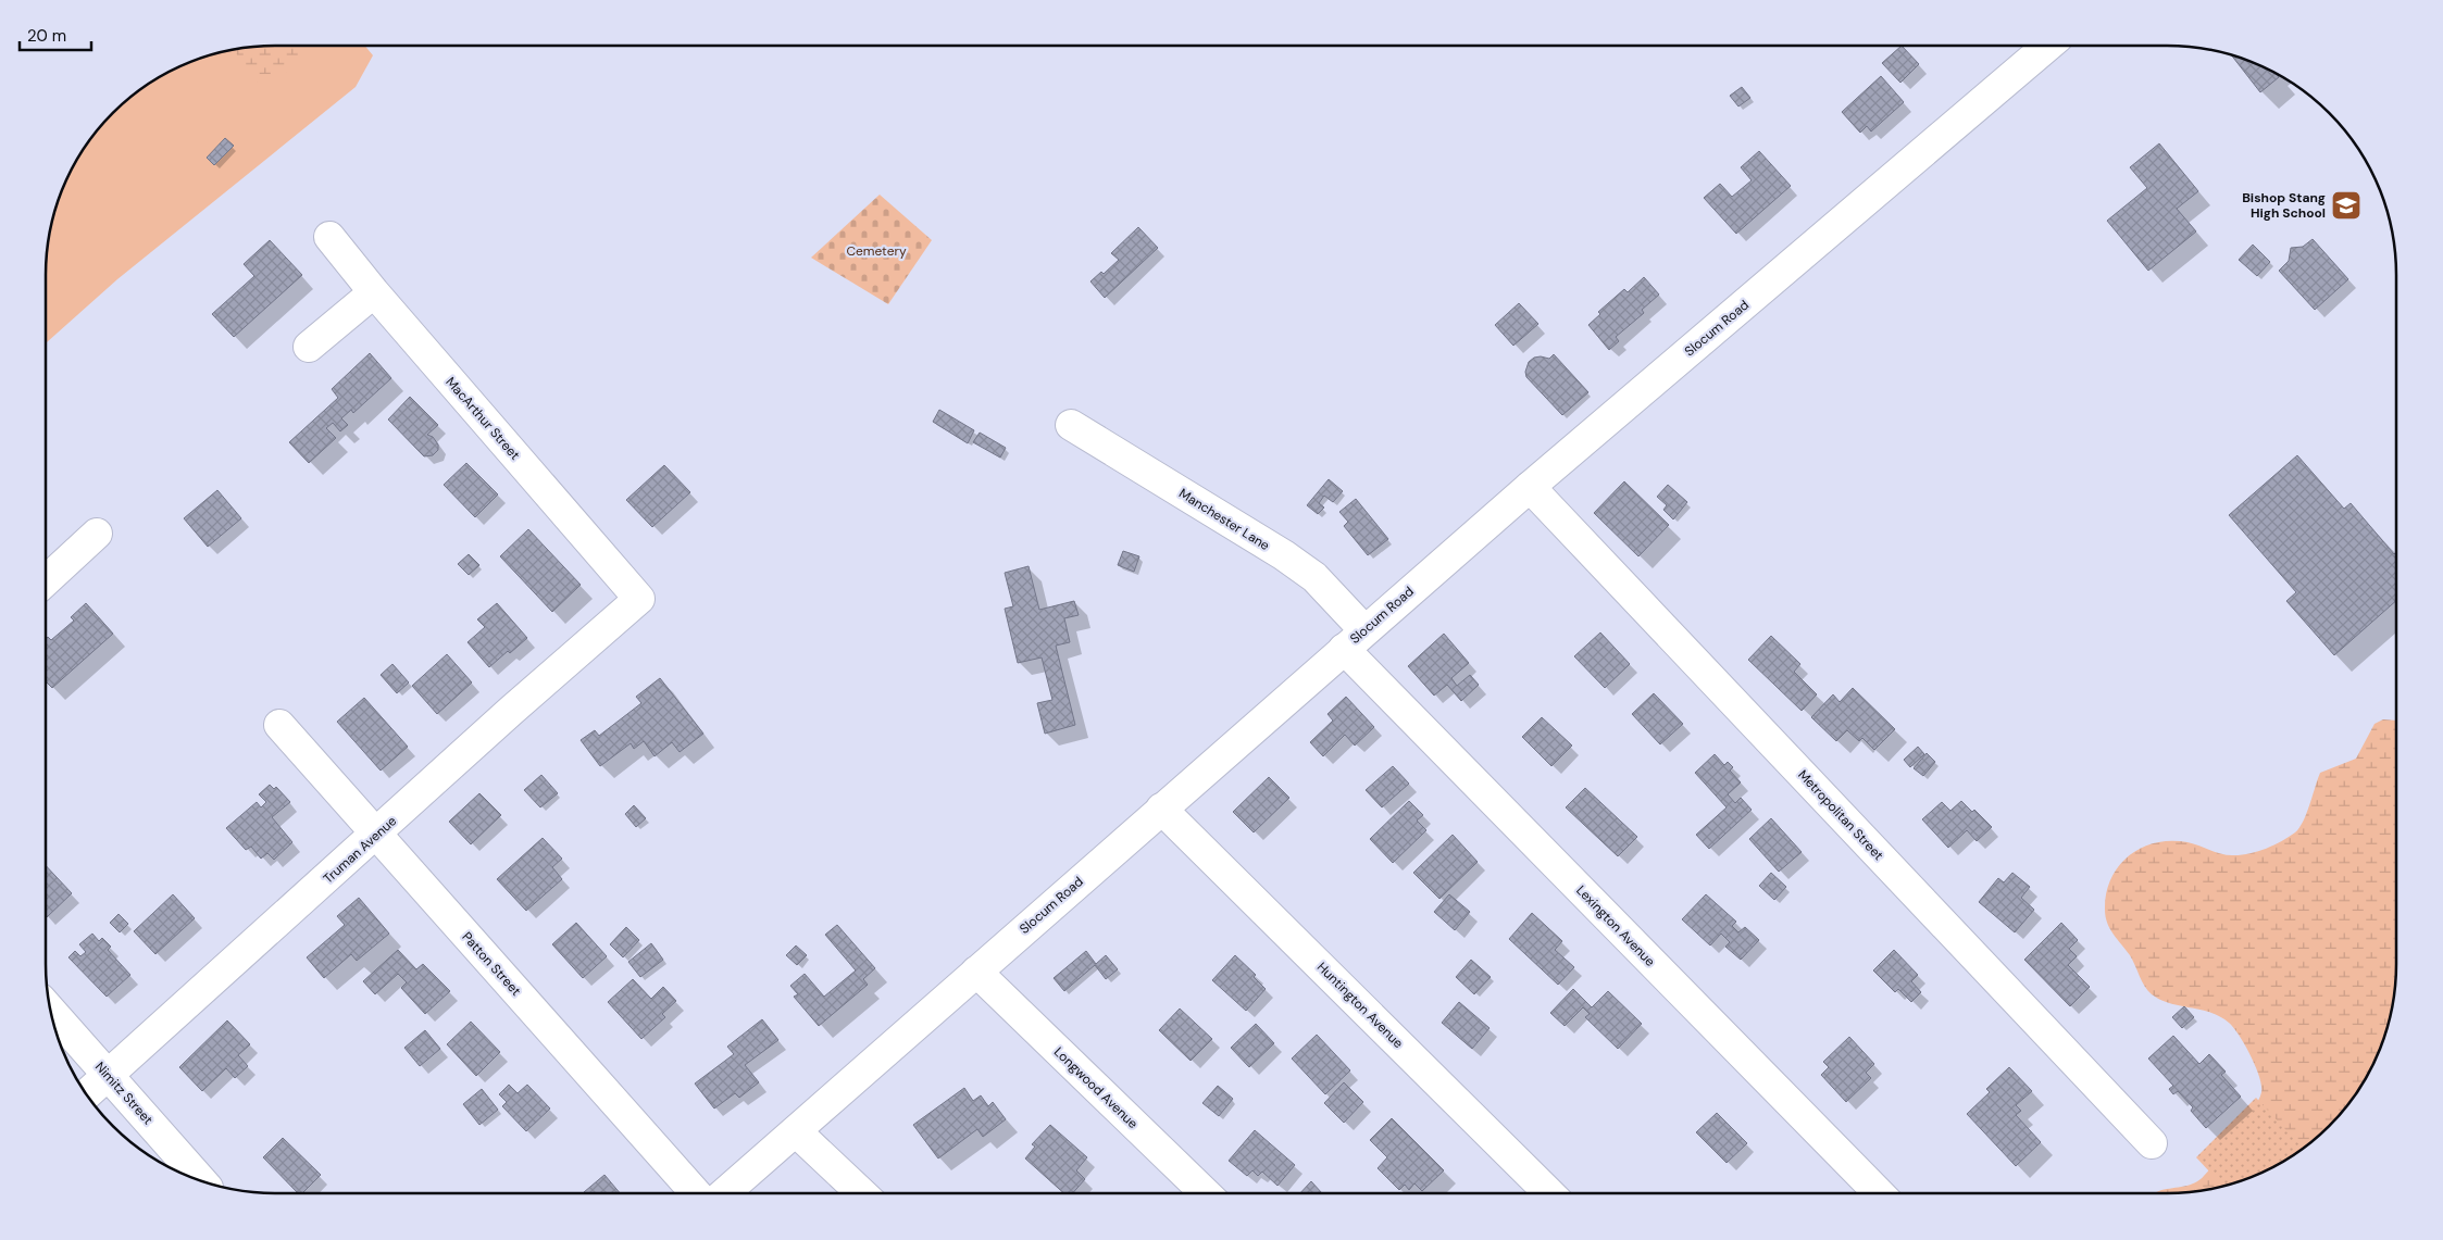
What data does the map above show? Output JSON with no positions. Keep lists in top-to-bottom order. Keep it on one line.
{"streets":{"street":["Slocum Road","MacArthur Street","Manchester Lane","Metropolitan Street","Truman Avenue","Lexington Avenue","Patton Street","Huntington Avenue","Longwood Avenue","Nimitz Street"]},"crossings":[["Slocum Road","Manchester Lane"],["Slocum Road","Metropolitan Street"],["Slocum Road","Lexington Avenue"],["Slocum Road","Huntington Avenue"],["Slocum Road","Longwood Avenue"],["MacArthur Street","Truman Avenue"],["Manchester Lane","Lexington Avenue"],["Truman Avenue","Patton Street"],["Truman Avenue","Nimitz Street"]],"parks":["Cemetery"],"places":{"school or university":["Bishop Stang High School"]},"scale_bar":"20 m"}
